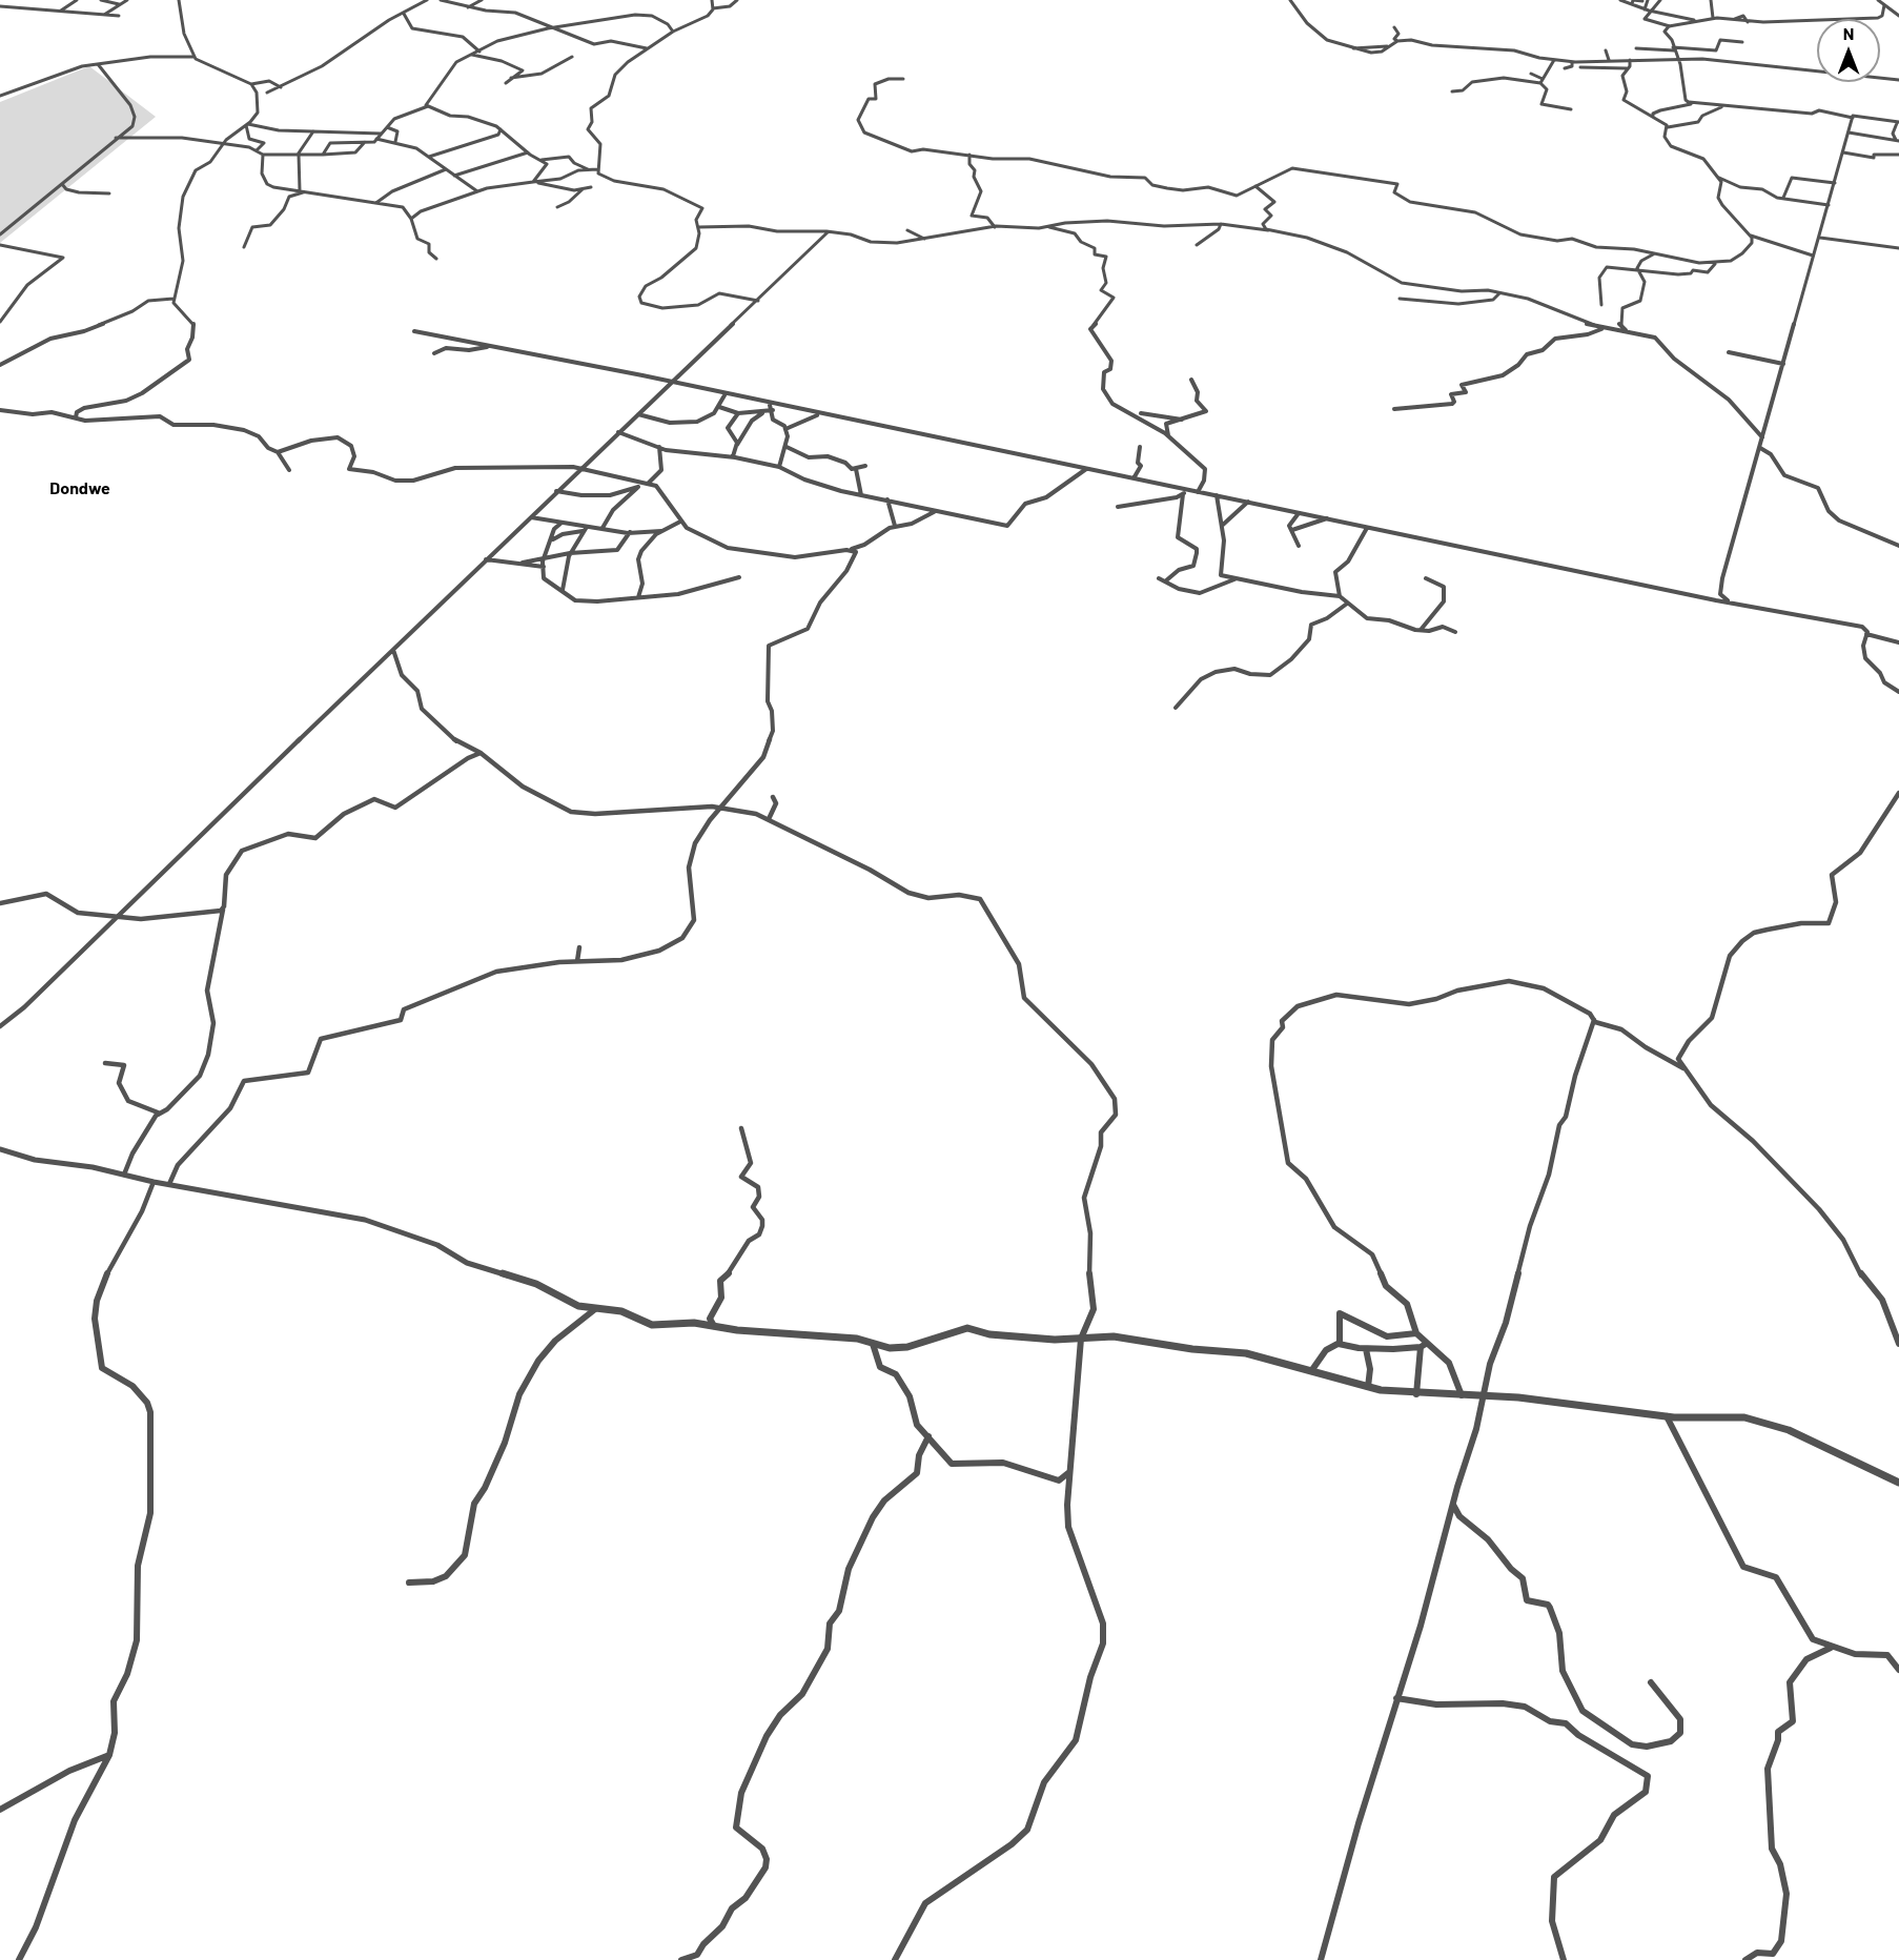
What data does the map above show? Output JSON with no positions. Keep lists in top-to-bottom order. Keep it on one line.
{"districts":["Dondwe"],"north":"top"}
